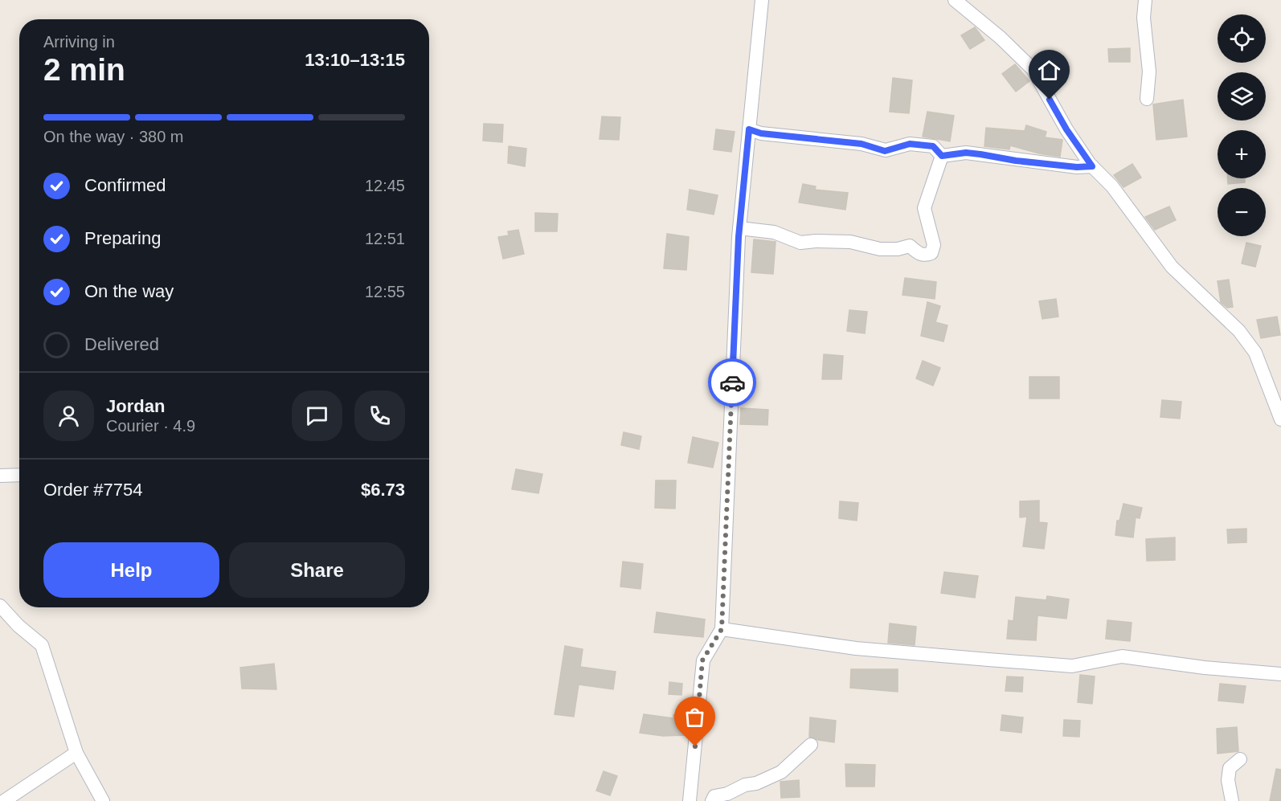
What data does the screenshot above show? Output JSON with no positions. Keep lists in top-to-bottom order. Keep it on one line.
{"page":{"map_buttons":["+","−"],"heading":["2 min","Arriving in","13:10–13:15"],"panel":["Jordan","Courier · 4.9","Order #7754","$6.73"],"bar":"On the way · 380 m","list":[["Confirmed","12:45"],["Preparing","12:51"],["On the way","12:55"],"Delivered"],"buttons":["Help","Share"]}}
